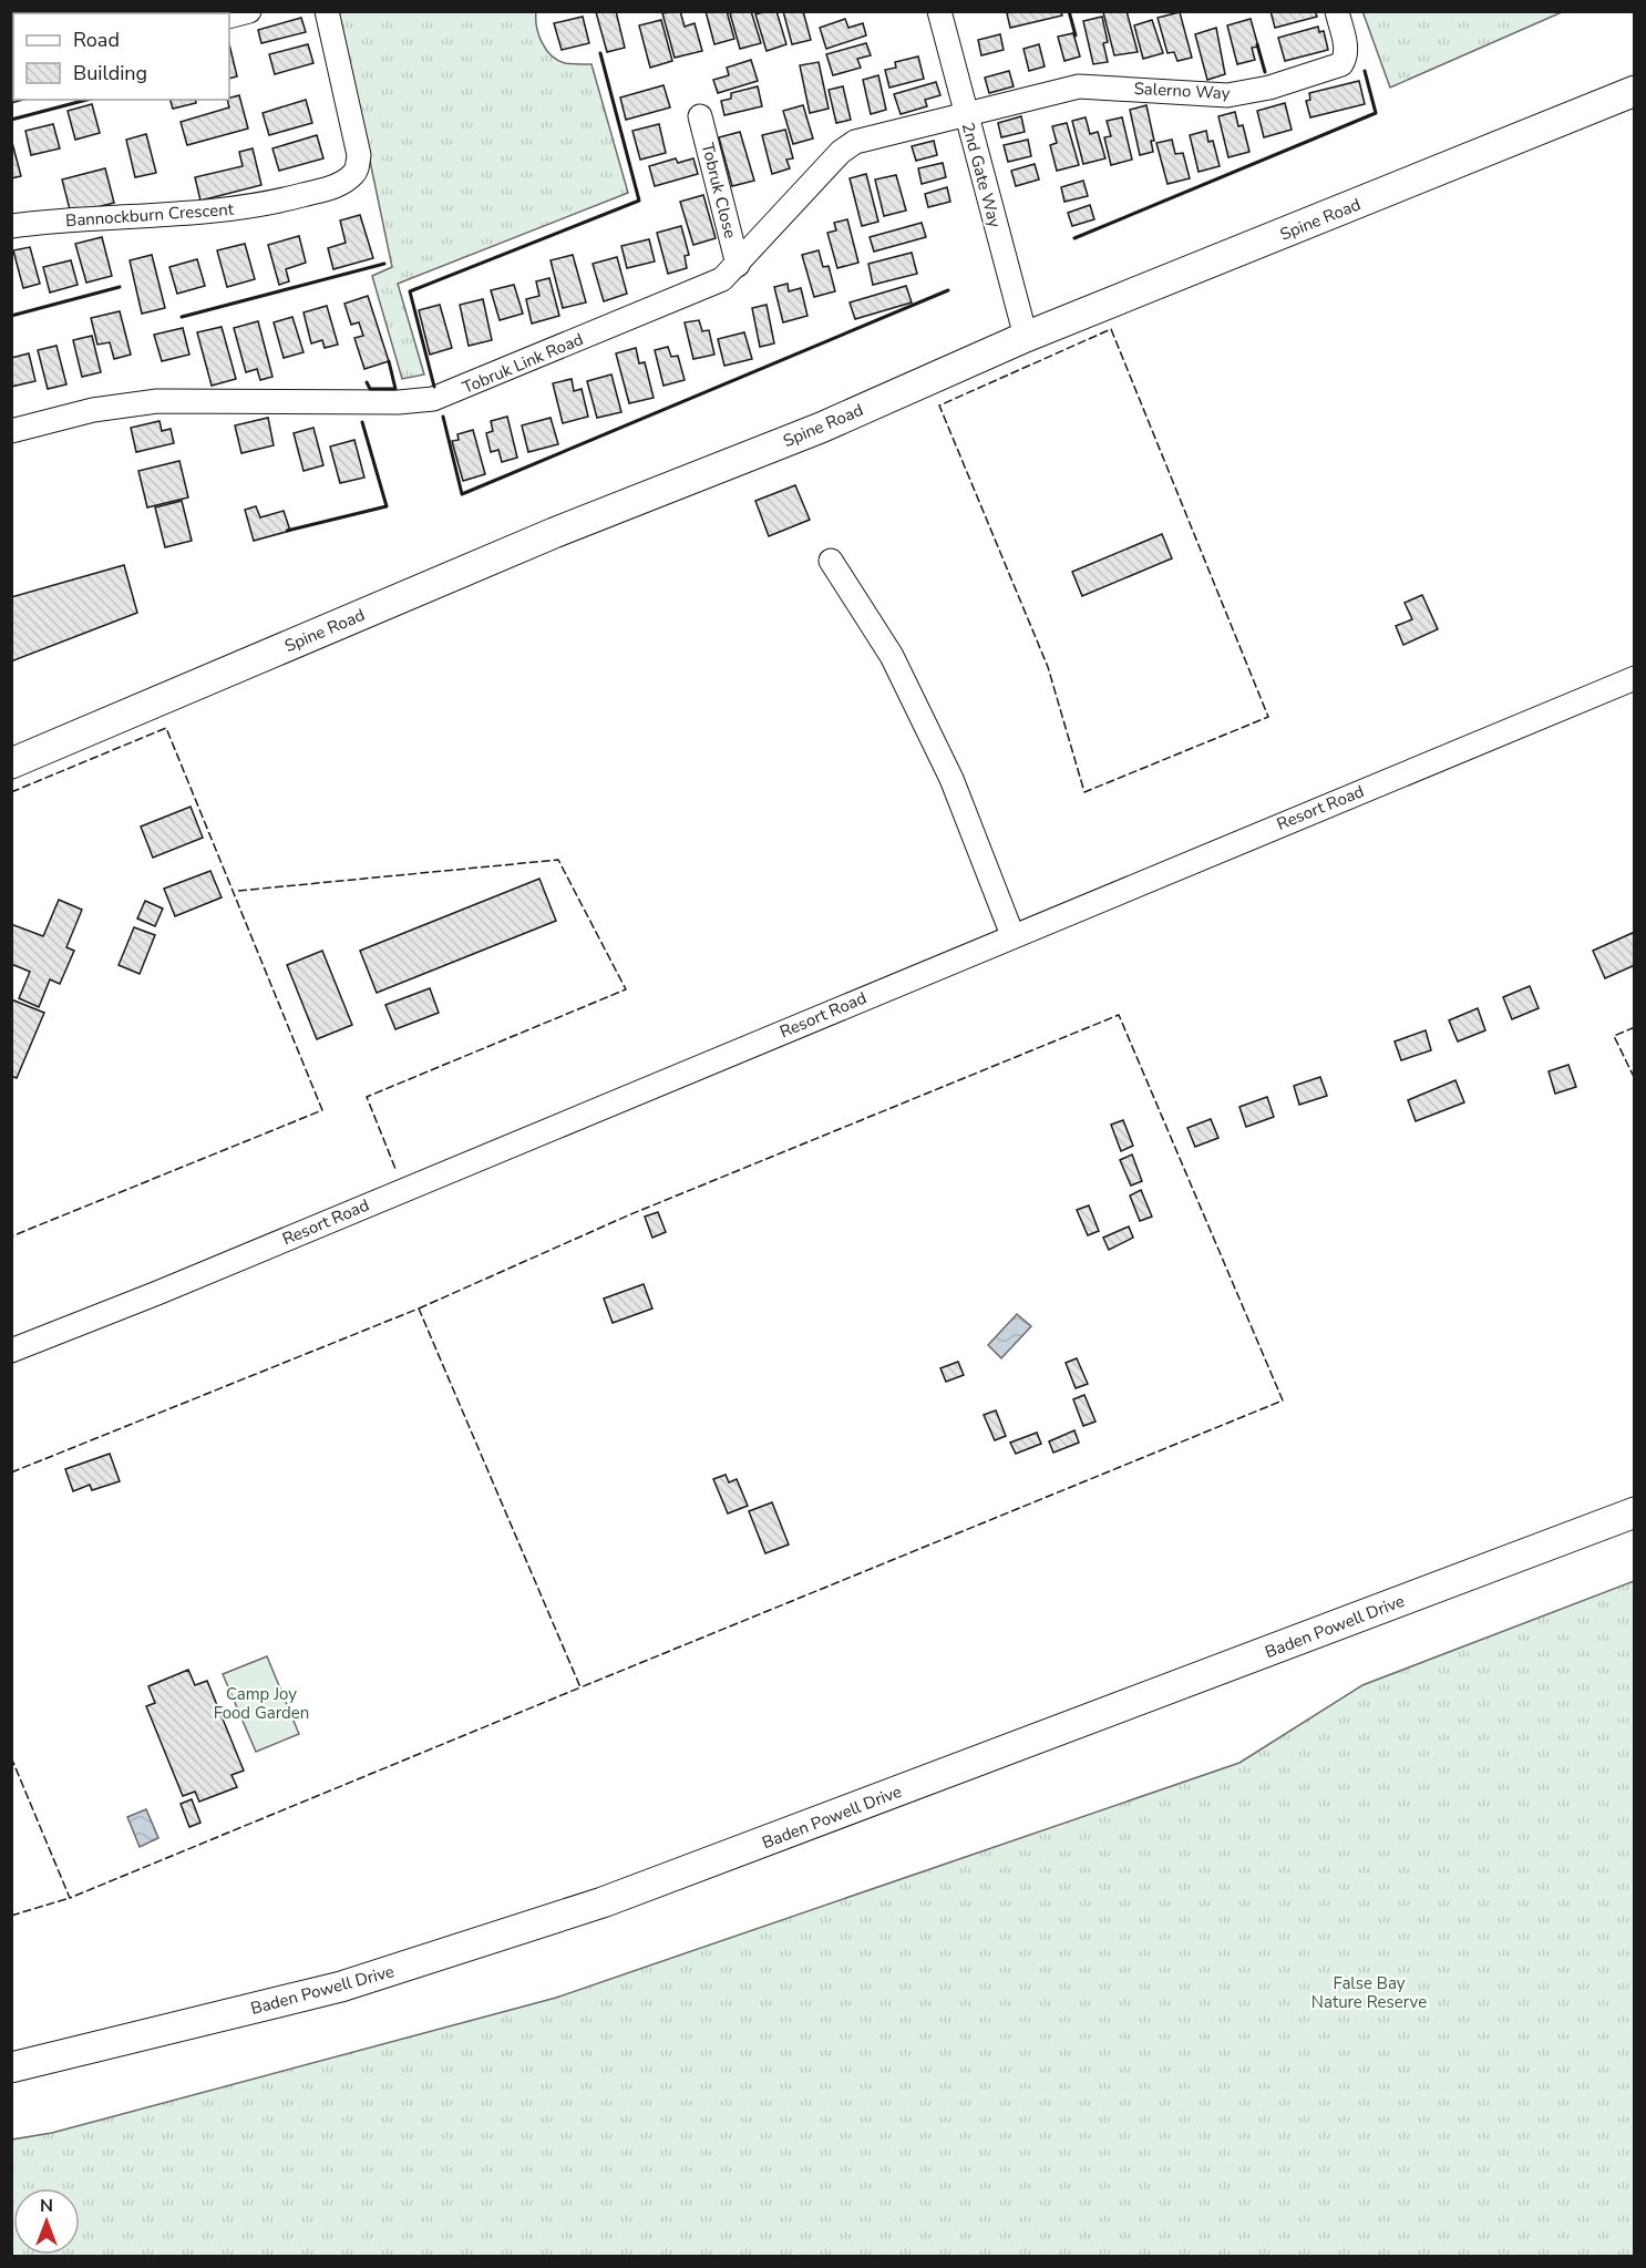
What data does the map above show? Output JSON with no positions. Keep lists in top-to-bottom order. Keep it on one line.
{"streets":{"main road":["Spine Road","Baden Powell Drive"],"street":["Salerno Way","2nd Gate Way","Tobruk Close","Bannockburn Crescent","Tobruk Link Road","Resort Road"]},"crossings":[["Salerno Way","2nd Gate Way"],["Salerno Way","Tobruk Link Road"],["2nd Gate Way","Spine Road"],["2nd Gate Way","Tobruk Link Road"],["Tobruk Close","Tobruk Link Road"]],"parks":["Camp Joy Food Garden","False Bay Nature Reserve"],"legend":["Road","Building"],"north":"top"}
